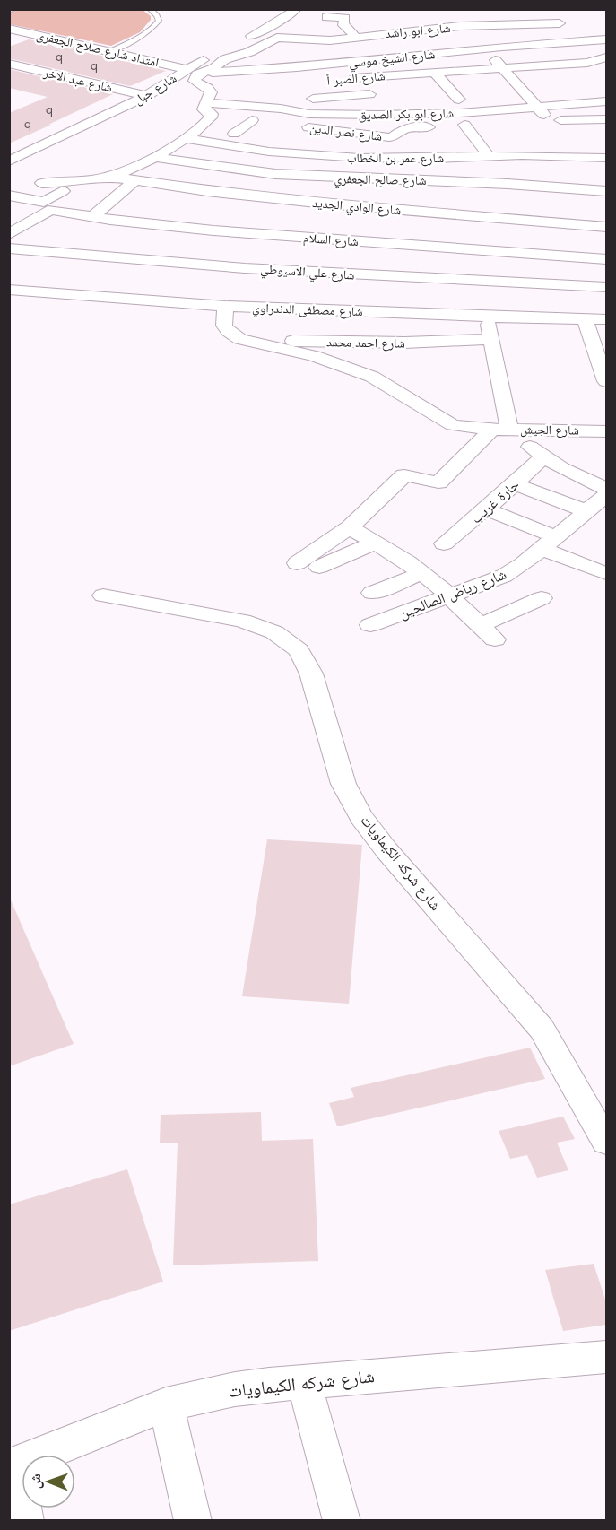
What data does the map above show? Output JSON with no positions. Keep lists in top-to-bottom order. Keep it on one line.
{"streets":{"street":["شارع ابو راشد","امتداد شارع صلاح الجعفرى","شارع الشيخ موسي","شارع الصبر أ","شارع عبد الاخر","شارع جبل","شارع ابو بكر الصديق","شارع نصر الدين","شارع عمر بن الخطاب","شارع صالح الجعفري","شارع الوادي الجديد","شارع السلام","شارع علي الاسيوطي","شارع مصطفى الدندراوي","شارع احمد محمد","شارع الجيش","حارة غريب","شارع رياض الصالحين","شارع شركه الكيماويات"]},"crossings":[["امتداد شارع صلاح الجعفرى","شارع جبل"],["شارع عبد الاخر","شارع جبل"]],"house_numbers":["q","q","q","q"],"north":"left"}
